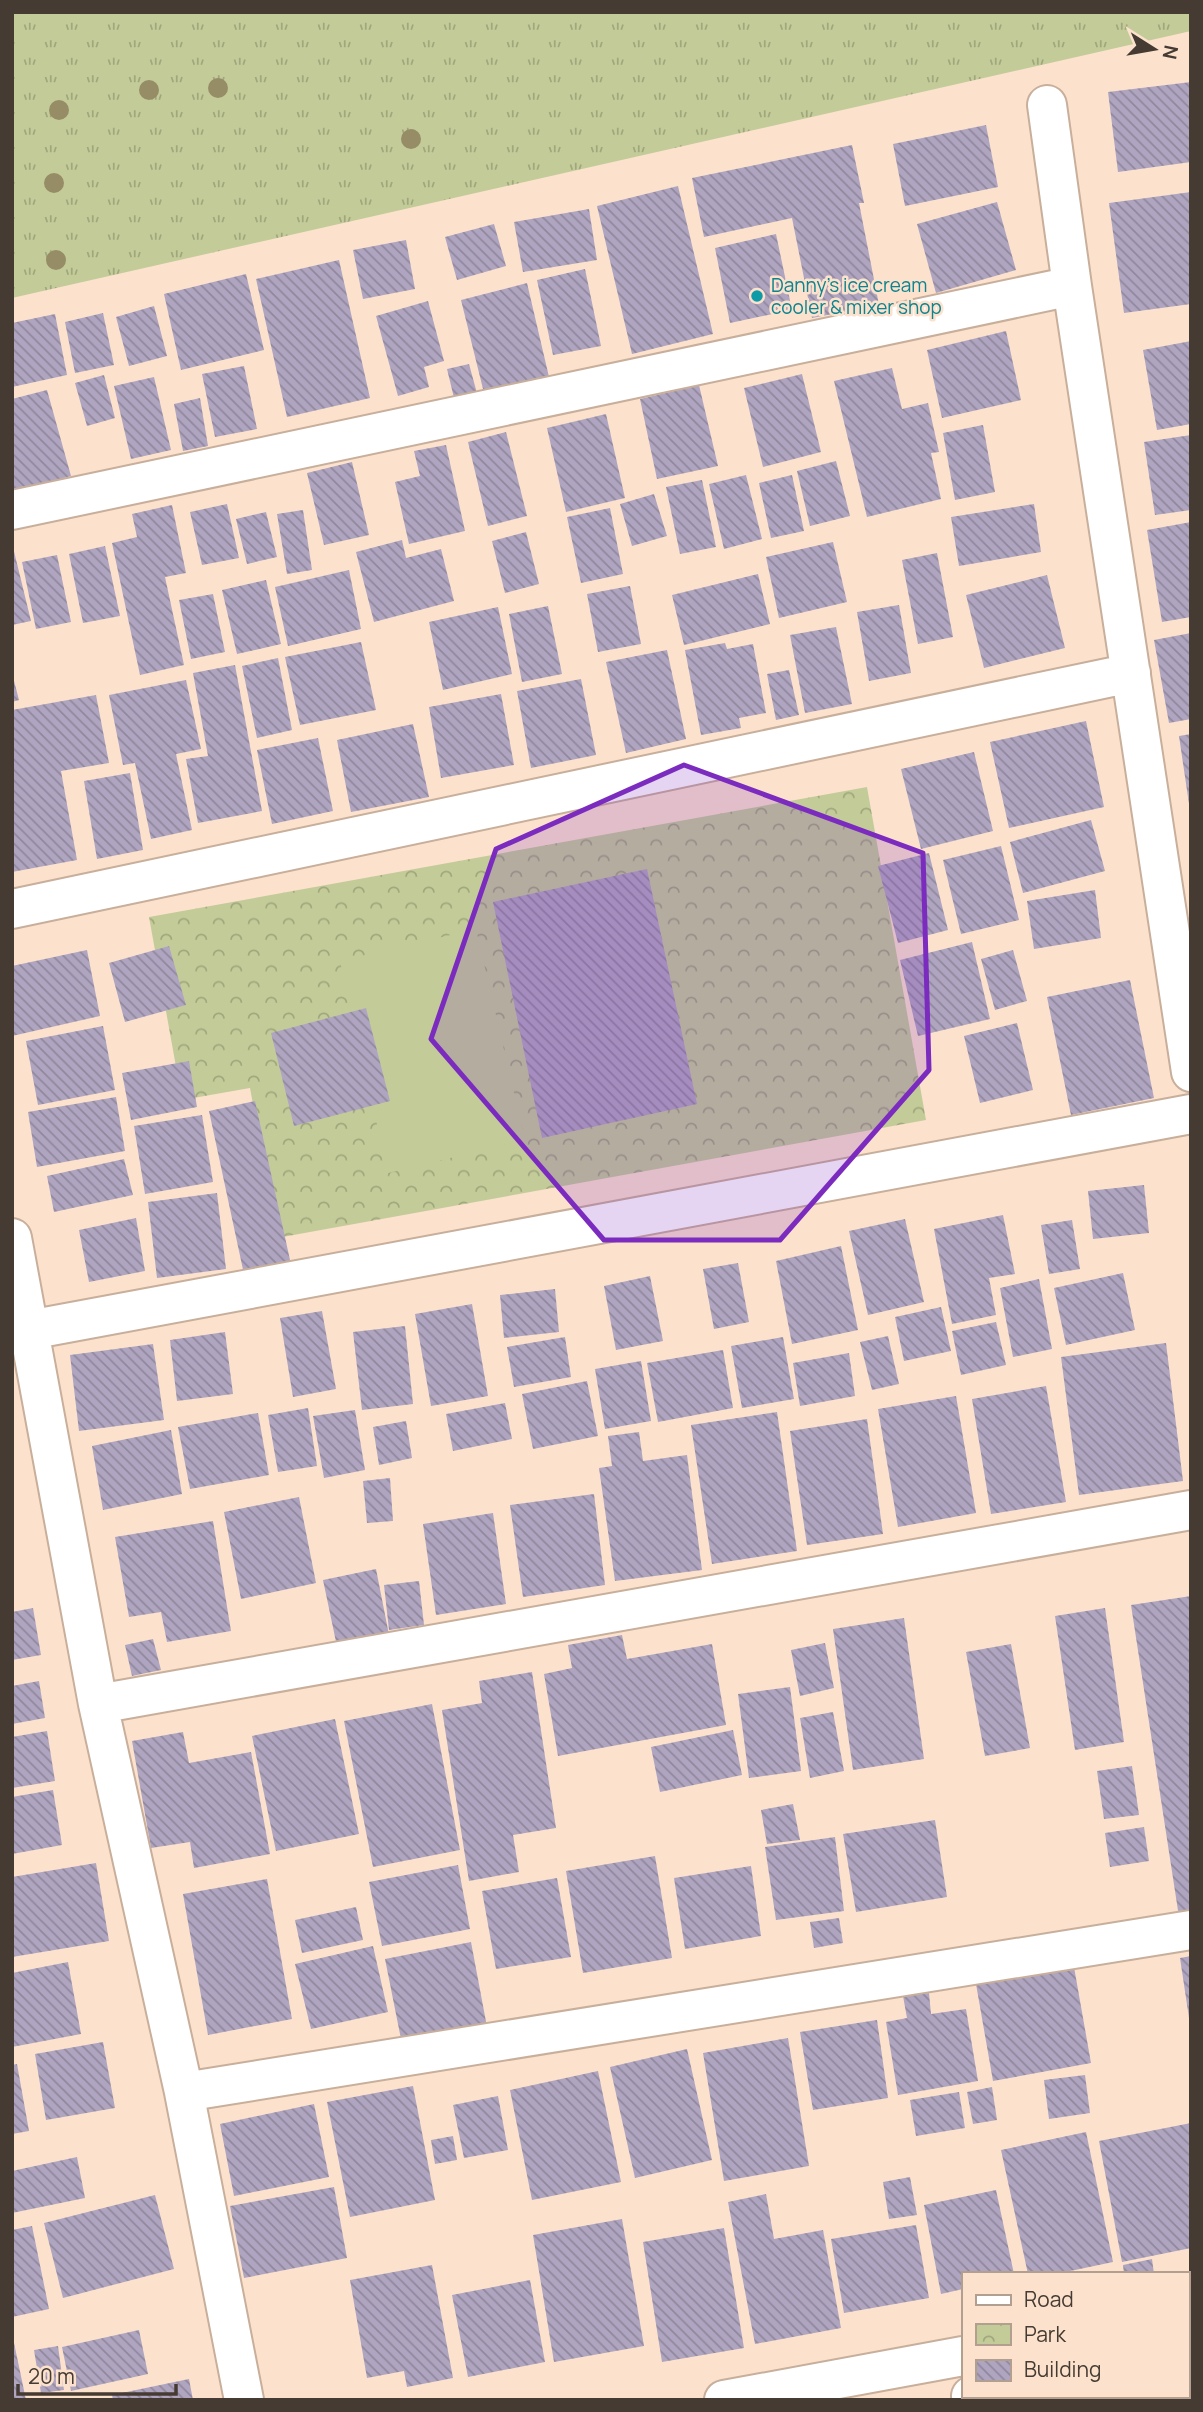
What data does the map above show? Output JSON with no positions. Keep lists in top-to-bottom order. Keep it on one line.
{"places":["Danny's ice cream cooler & mixer shop"],"legend":["Road","Park","Building"],"scale_bar":"20 m","north":"right"}
